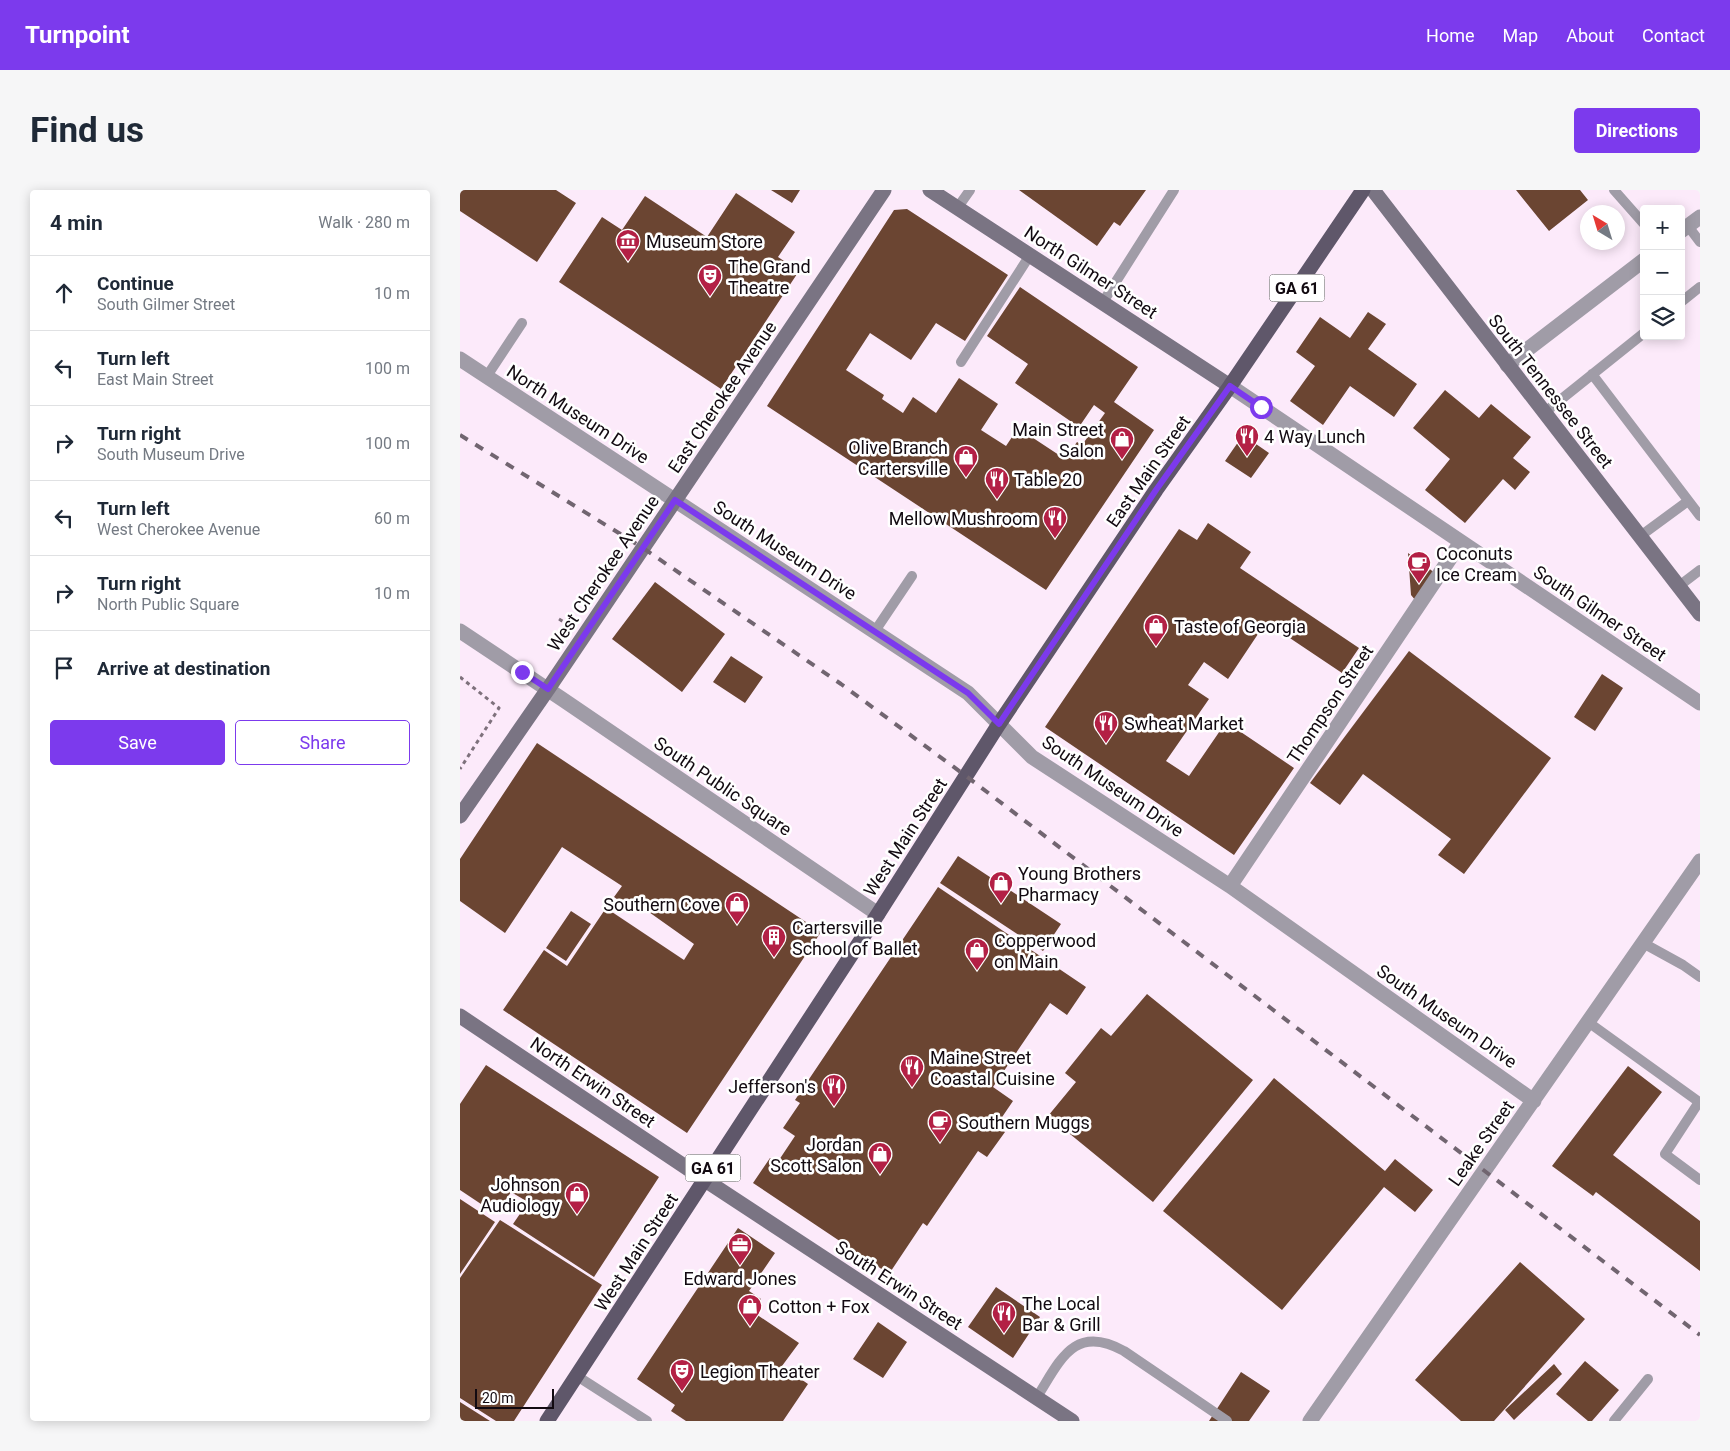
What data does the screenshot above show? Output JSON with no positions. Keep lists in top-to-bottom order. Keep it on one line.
{"streets":{"main road":["GA 61","East Main Street","West Main Street"],"street":["North Gilmer Street","South Tennessee Street","East Cherokee Avenue","North Museum Drive","South Museum Drive","West Cherokee Avenue","South Gilmer Street","Thompson Street","South Public Square","North Erwin Street","Leake Street","South Erwin Street"]},"crossings":[["North Gilmer Street","East Main Street"],["North Gilmer Street","South Gilmer Street"],["East Cherokee Avenue","North Museum Drive"],["East Cherokee Avenue","South Museum Drive"],["East Cherokee Avenue","West Cherokee Avenue"],["North Museum Drive","South Museum Drive"],["North Museum Drive","West Cherokee Avenue"],["East Main Street","South Museum Drive"],["East Main Street","South Gilmer Street"],["East Main Street","West Main Street"],["South Museum Drive","West Cherokee Avenue"],["South Museum Drive","Thompson Street"],["South Museum Drive","Leake Street"],["West Cherokee Avenue","South Public Square"],["South Gilmer Street","Thompson Street"],["South Public Square","West Main Street"],["West Main Street","North Erwin Street"],["West Main Street","South Erwin Street"],["North Erwin Street","South Erwin Street"]],"places":{"museum":["Museum Store"],"theatre":["The Grand Theatre","Legion Theater"],"restaurant":["4 Way Lunch","Table 20","Mellow Mushroom","Swheat Market","Maine Street Coastal Cuisine","Jefferson's","The Local Bar & Grill"],"shop":["Main Street Salon","Olive Branch Cartersville","Taste of Georgia","Young Brothers Pharmacy","Southern Cove","Copperwood on Main","Jordan Scott Salon","Johnson Audiology","Cotton + Fox"],"cafe":["Coconuts Ice Cream","Southern Muggs"],"building":["Cartersville School of Ballet"],"office":["Edward Jones"]},"scale_bar":"20 m","north":"top left","page":{"header":"Turnpoint","nav":["Home","Map","About","Contact"],"buttons":["Directions",["Save","Share"]],"title":"Find us","heading":["4 min","Walk · 280 m"],"map_buttons":["+","−"],"list":[["Continue","South Gilmer Street","10 m"],["Turn left","East Main Street","100 m"],["Turn right","South Museum Drive","100 m"],["Turn left","West Cherokee Avenue","60 m"],["Turn right","North Public Square","10 m"],"Arrive at destination"],"scale":"20 m"}}
